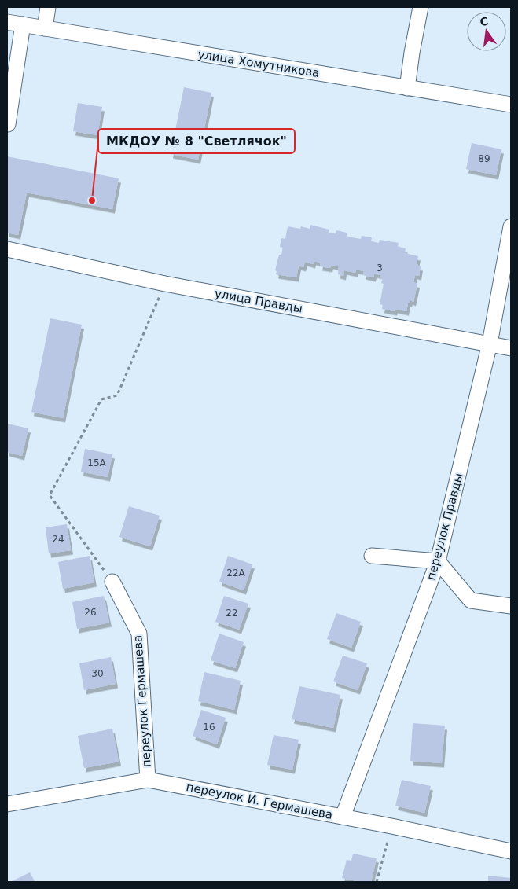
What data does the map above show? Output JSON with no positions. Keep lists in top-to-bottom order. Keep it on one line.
{"streets":{"street":["улица Хомутникова","улица Правды","переулок Правды","переулок Гермашева","переулок И. Гермашева"]},"crossings":[["улица Правды","переулок Правды"],["переулок Правды","переулок И. Гермашева"],["переулок Гермашева","переулок И. Гермашева"]],"places":["МКДОУ № 8 \"Светлячок\""],"house_numbers":["89","3","15А","24","22А","26","22","30","16"],"north":"top"}
